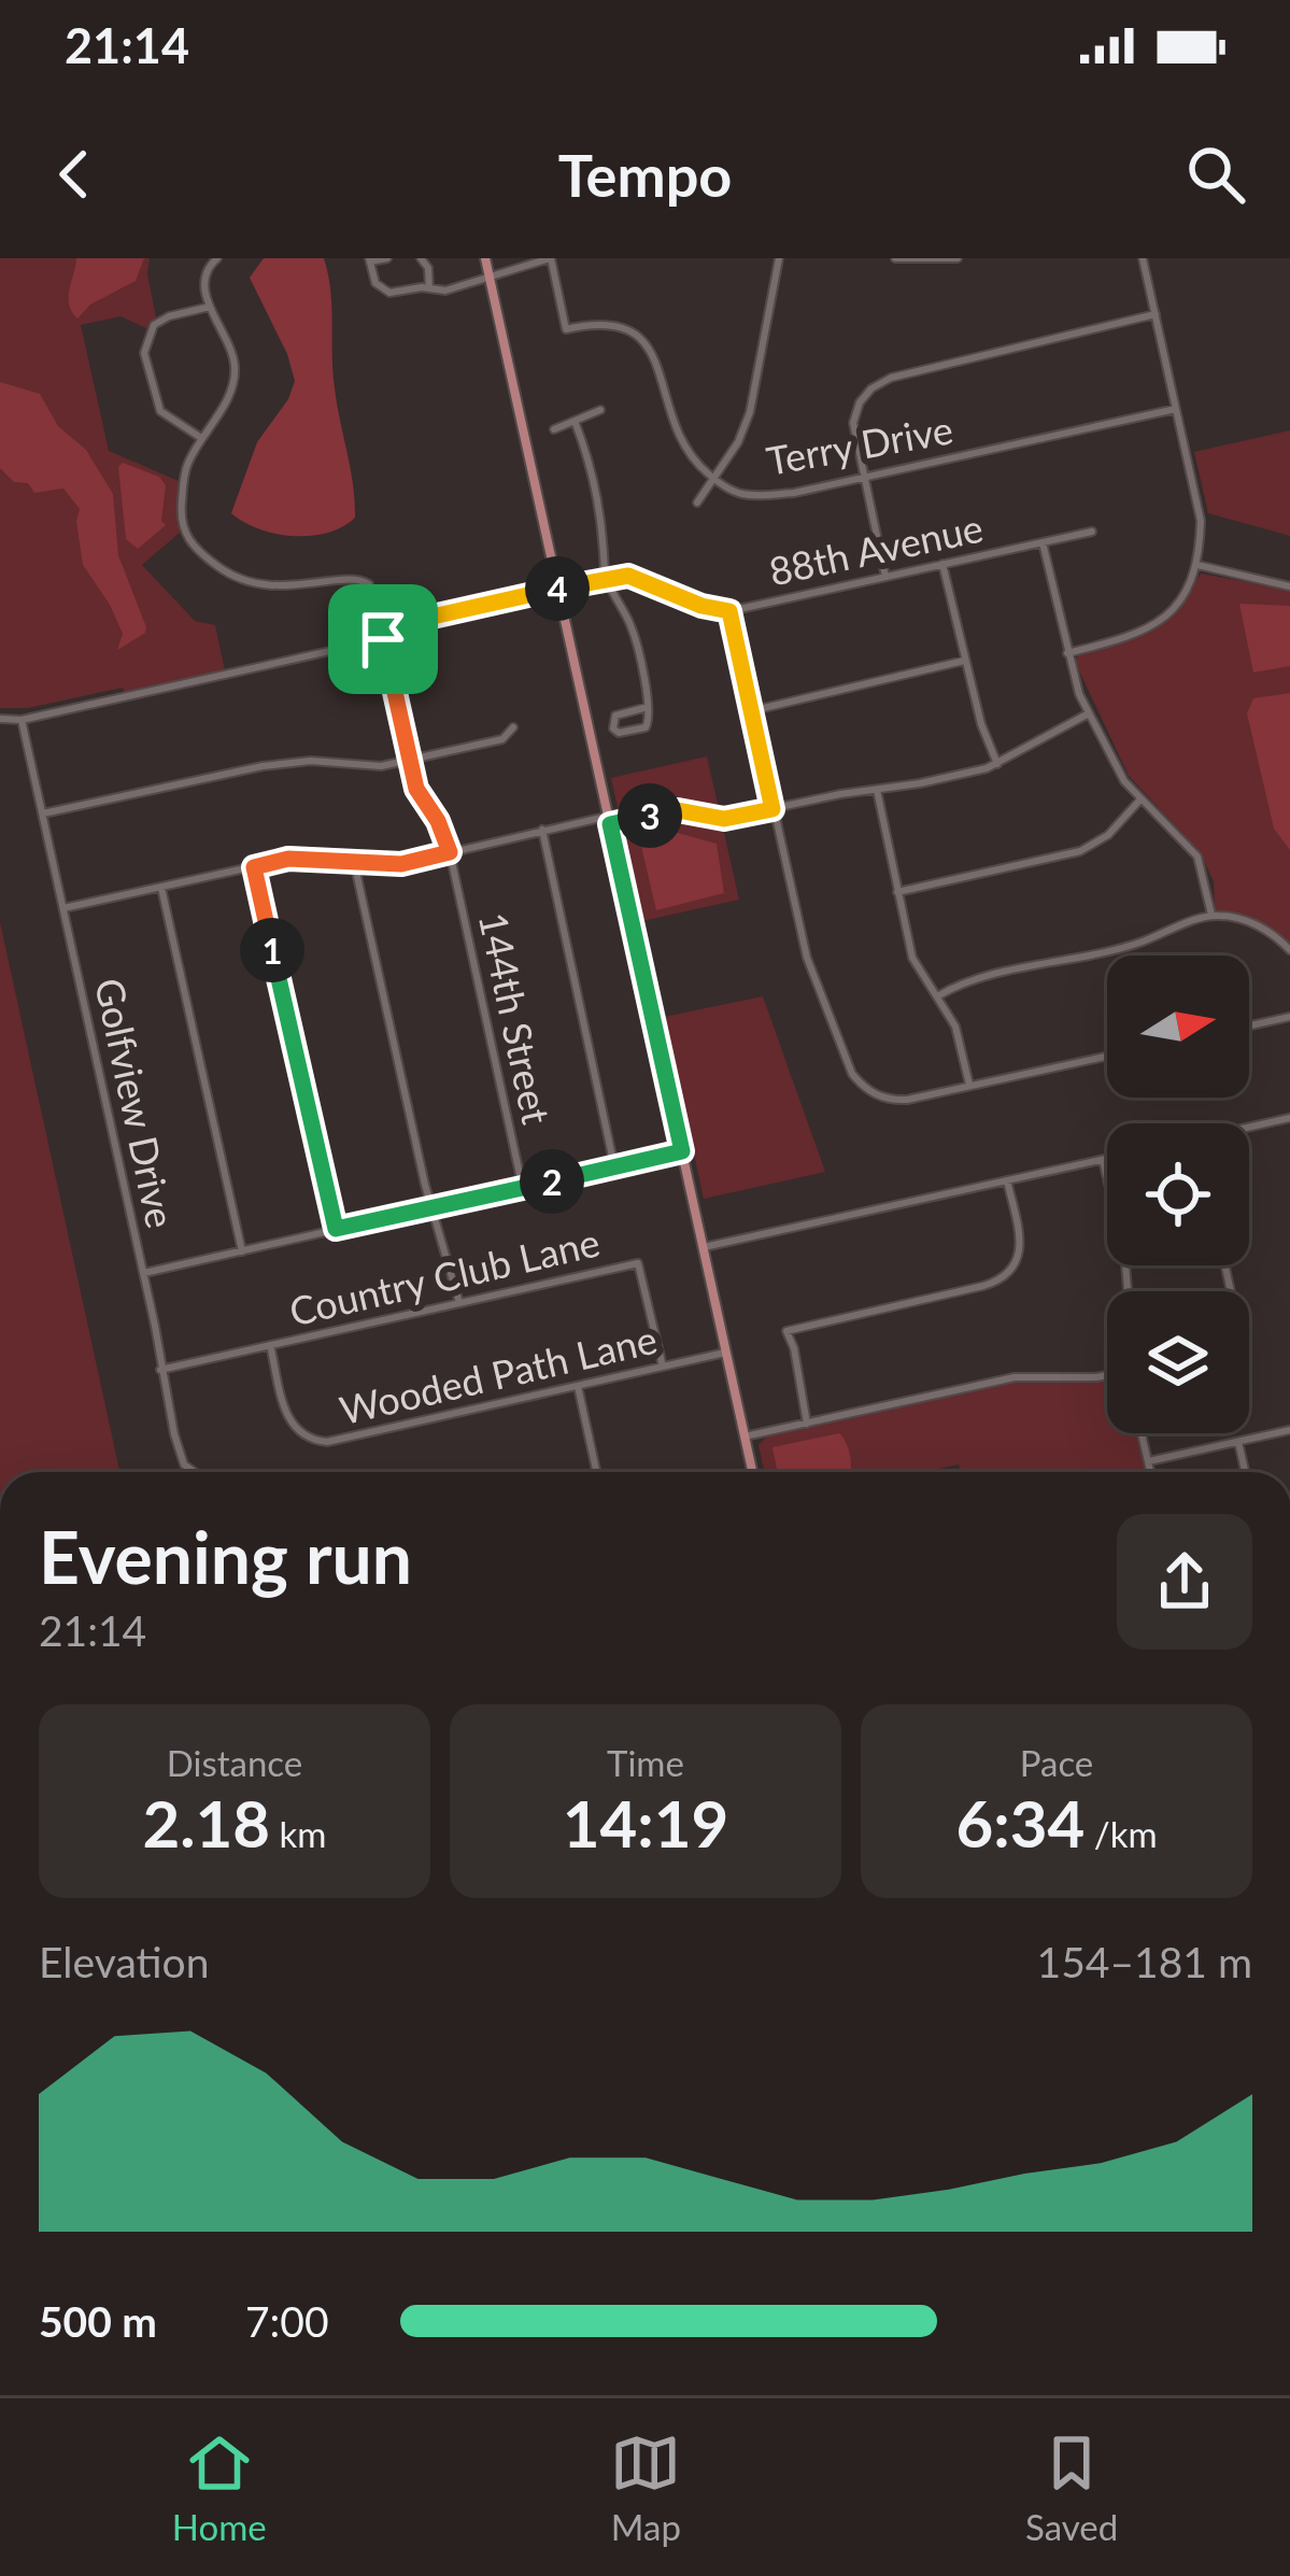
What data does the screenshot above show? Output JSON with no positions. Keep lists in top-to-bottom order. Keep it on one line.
{"streets":{"street":["Terry Drive","88th Avenue","144th Street","Golfview Drive","Country Club Lane","Wooded Path Lane"]},"crossings":[["88th Avenue","144th Street"],["88th Avenue","Golfview Drive"],["Golfview Drive","Country Club Lane"],["Country Club Lane","Wooded Path Lane"]],"north":"right","page":{"status":"21:14","header":"Tempo","pins":["4","3","1","2"],"heading":["Evening run","21:14"],"stats":[["Distance","2.18 km"],["Time","14:19"],["Pace","6:34 /km"]],"chart":["Elevation","154–181 m"],"list":[{"name":"500 m","note":"7:00"}],"tabs":["Home","Map","Saved"]}}
